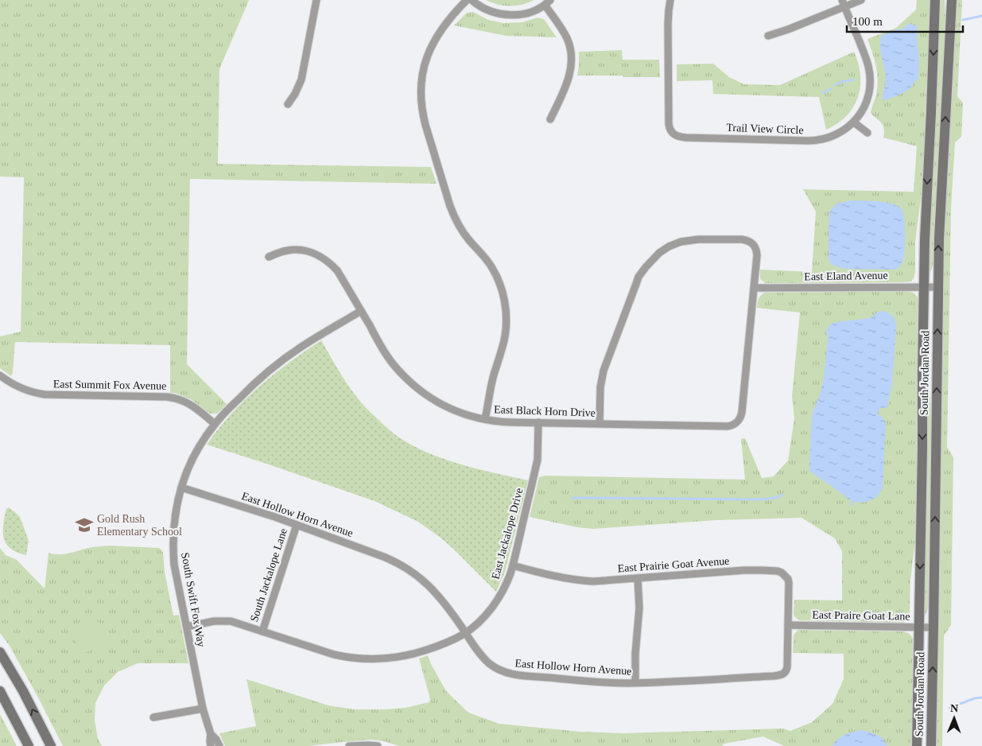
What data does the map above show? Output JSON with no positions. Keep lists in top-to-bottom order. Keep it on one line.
{"streets":{"main road":["South Jordan Road"],"street":["Trail View Circle","East Eland Avenue","East Summit Fox Avenue","East Black Horn Drive","East Hollow Horn Avenue","East Jackalope Drive","East Prairie Goat Avenue","South Jackalope Lane","South Swift Fox Way","East Praire Goat Lane"]},"crossings":[["East Eland Avenue","South Jordan Road"],["East Eland Avenue","East Black Horn Drive"],["South Jordan Road","East Praire Goat Lane"],["East Summit Fox Avenue","South Swift Fox Way"],["East Black Horn Drive","East Jackalope Drive"],["East Black Horn Drive","South Swift Fox Way"],["East Hollow Horn Avenue","East Jackalope Drive"],["East Hollow Horn Avenue","South Jackalope Lane"],["East Hollow Horn Avenue","South Swift Fox Way"],["East Hollow Horn Avenue","East Praire Goat Lane"],["East Jackalope Drive","East Prairie Goat Avenue"],["East Jackalope Drive","South Jackalope Lane"],["East Jackalope Drive","South Swift Fox Way"]],"places":{"school or university":["Gold Rush Elementary School"]},"scale_bar":"100 m","north":"top"}
